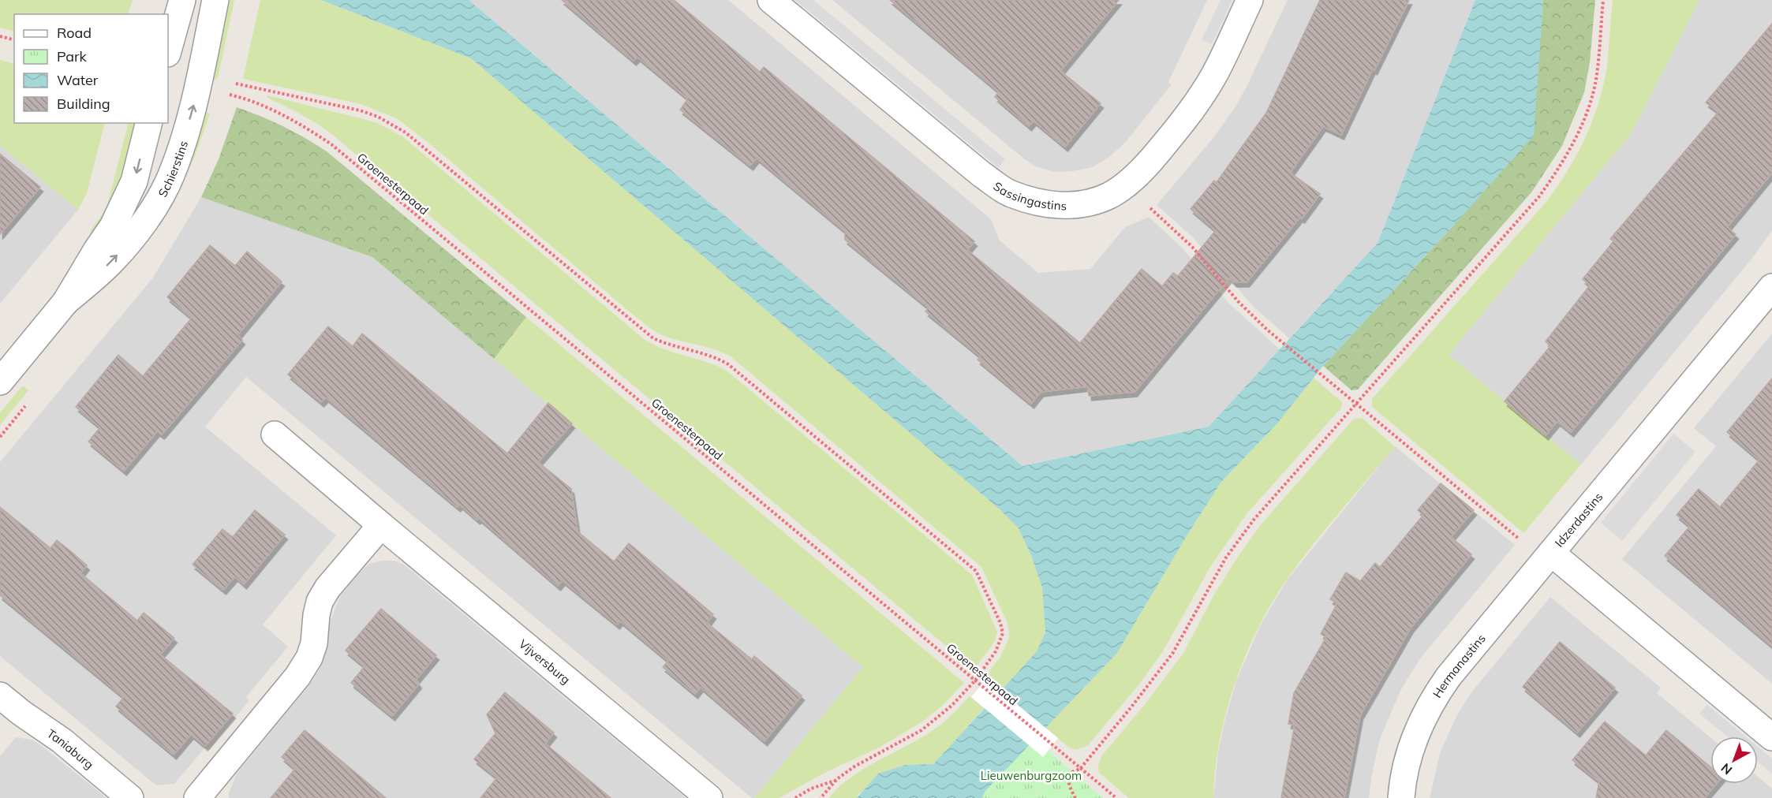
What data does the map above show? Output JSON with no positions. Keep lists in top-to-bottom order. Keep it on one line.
{"streets":{"street":["Schierstins","Sassingastins","Idzerdastins","Vijversburg","Hermanastins","Taniaburg"],"path":["Groenesterpaad"]},"crossings":[["Idzerdastins","Hermanastins"]],"parks":["Lieuwenburgzoom"],"legend":["Road","Park","Water","Building"],"north":"bottom left"}
